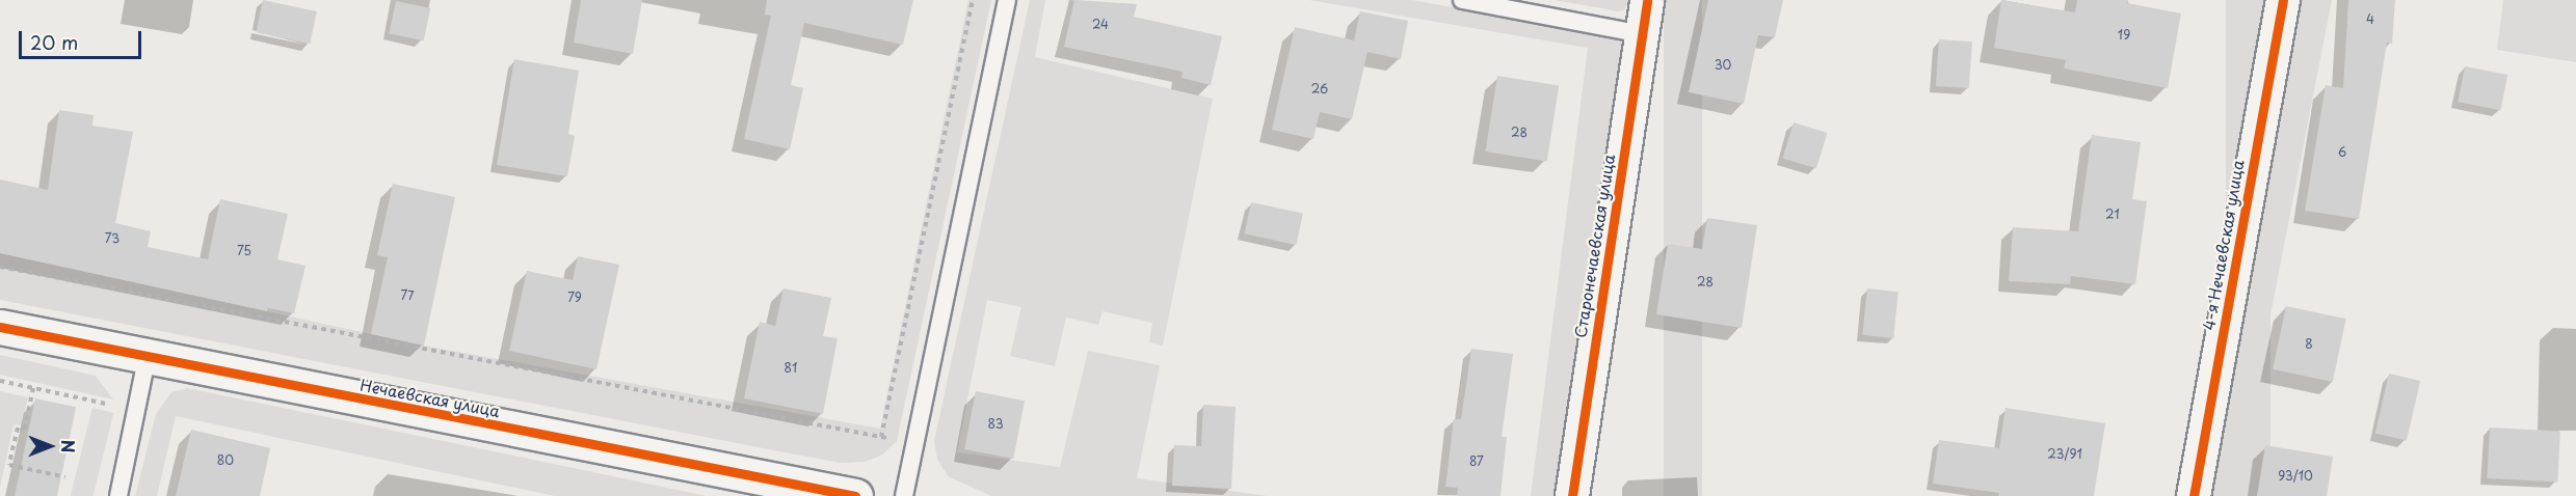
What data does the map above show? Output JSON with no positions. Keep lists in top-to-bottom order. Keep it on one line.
{"streets":{"street":["4-я Нечаевская улица","Старонечаевская улица","Нечаевская улица"]},"house_numbers":["4","24","19","30","26","28","6","21","73","75","28","77","79","8","81","83","23/91","80","87","93/10"],"scale_bar":"20 m","north":"right"}
